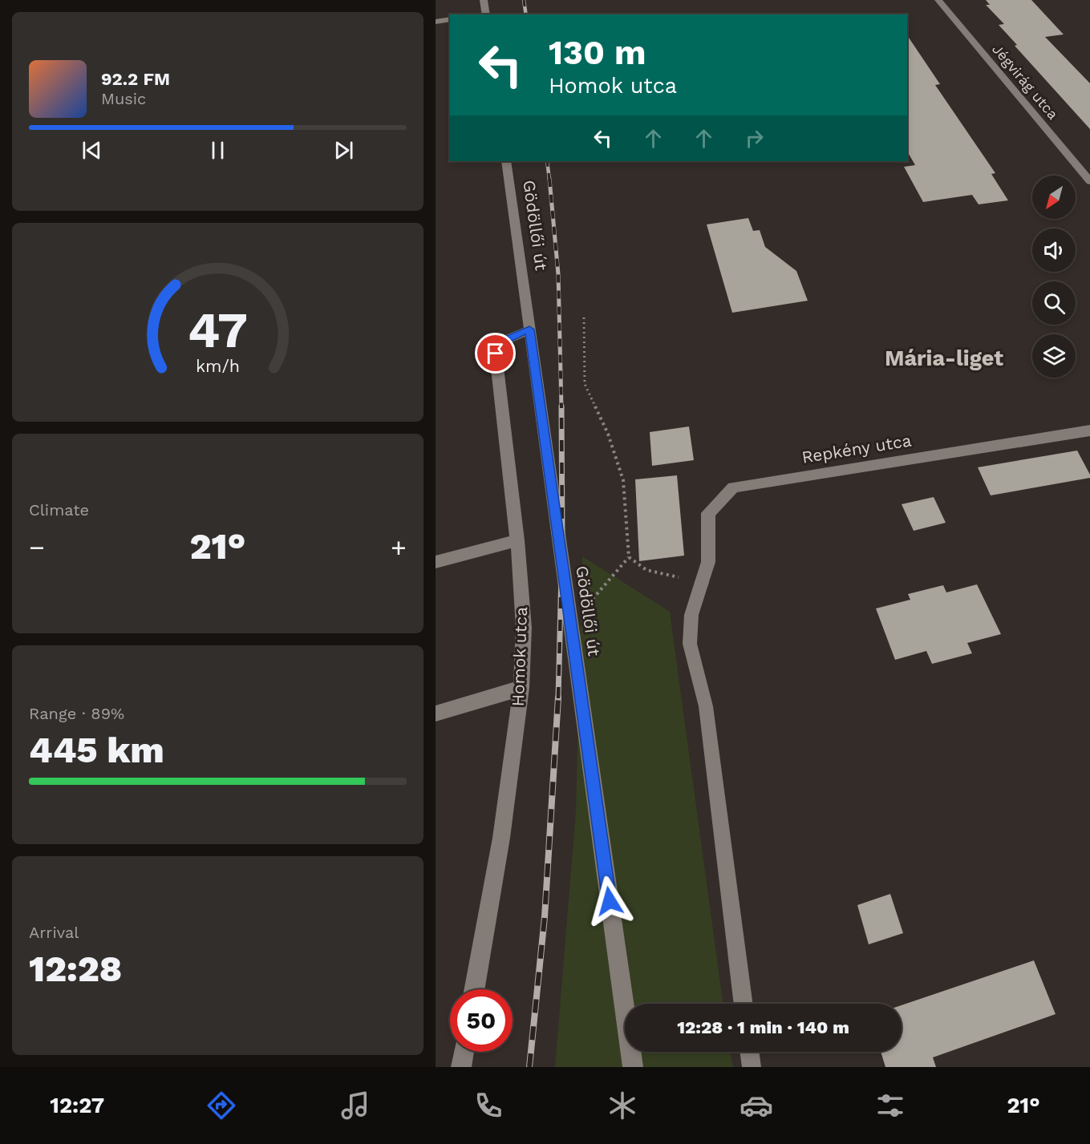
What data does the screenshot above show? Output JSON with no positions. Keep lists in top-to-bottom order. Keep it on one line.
{"streets":{"street":["Jégvirág utca","Gödöllői út","Repkény utca","Homok utca"]},"crossings":[["Gödöllői út","Homok utca"]],"districts":["Mária-liget"],"north":"bottom left","page":{"turn":["130 m","Homok utca"],"song":["92.2 FM","Music"],"tile":["Climate",["Range · 89%","445 km"],["Arrival","12:28"]],"heat":["−","21°","+"],"limit":"50","trip":"12:28 · 1 min · 140 m","tabs":["12:27","21°"],"gauge":["47","km/h"]}}
